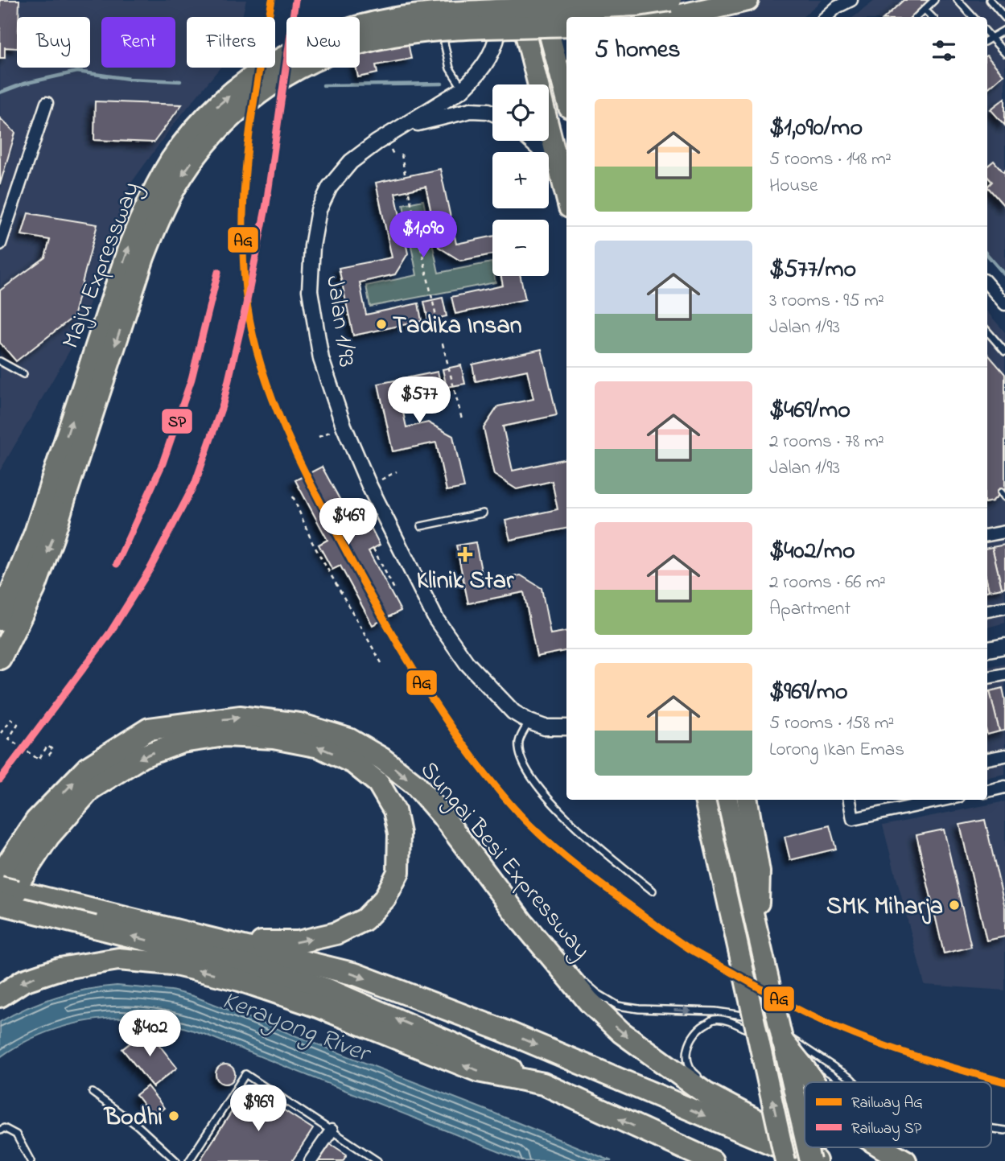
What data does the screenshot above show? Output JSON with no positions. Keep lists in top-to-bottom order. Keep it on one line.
{"streets":{"highway":["Maju Expressway","Sungai Besi Expressway"],"street":["Jalan 1/93"]},"water":["Kerayong River"],"places":{"other":["Tadika Insan","SMK Miharja","Bodhi"],"health":["Klinik Star"]},"lines":["rail line AG","rail line SP"],"legend":["Railway AG","Railway SP"],"page":{"chip":["Buy","Rent","Filters","New"],"heading":"5 homes","map_buttons":["+","−"],"list":[{"name":"$1,090/mo","note":"5 rooms · 148 m² · House"},{"name":"$577/mo","note":"3 rooms · 95 m² · Jalan 1/93"},{"name":"$469/mo","note":"2 rooms · 78 m² · Jalan 1/93"},{"name":"$402/mo","note":"2 rooms · 66 m² · Apartment"},{"name":"$969/mo","note":"5 rooms · 158 m² · Lorong Ikan Emas"}],"price":["$1,090","$577","$469","$402","$969"]}}
